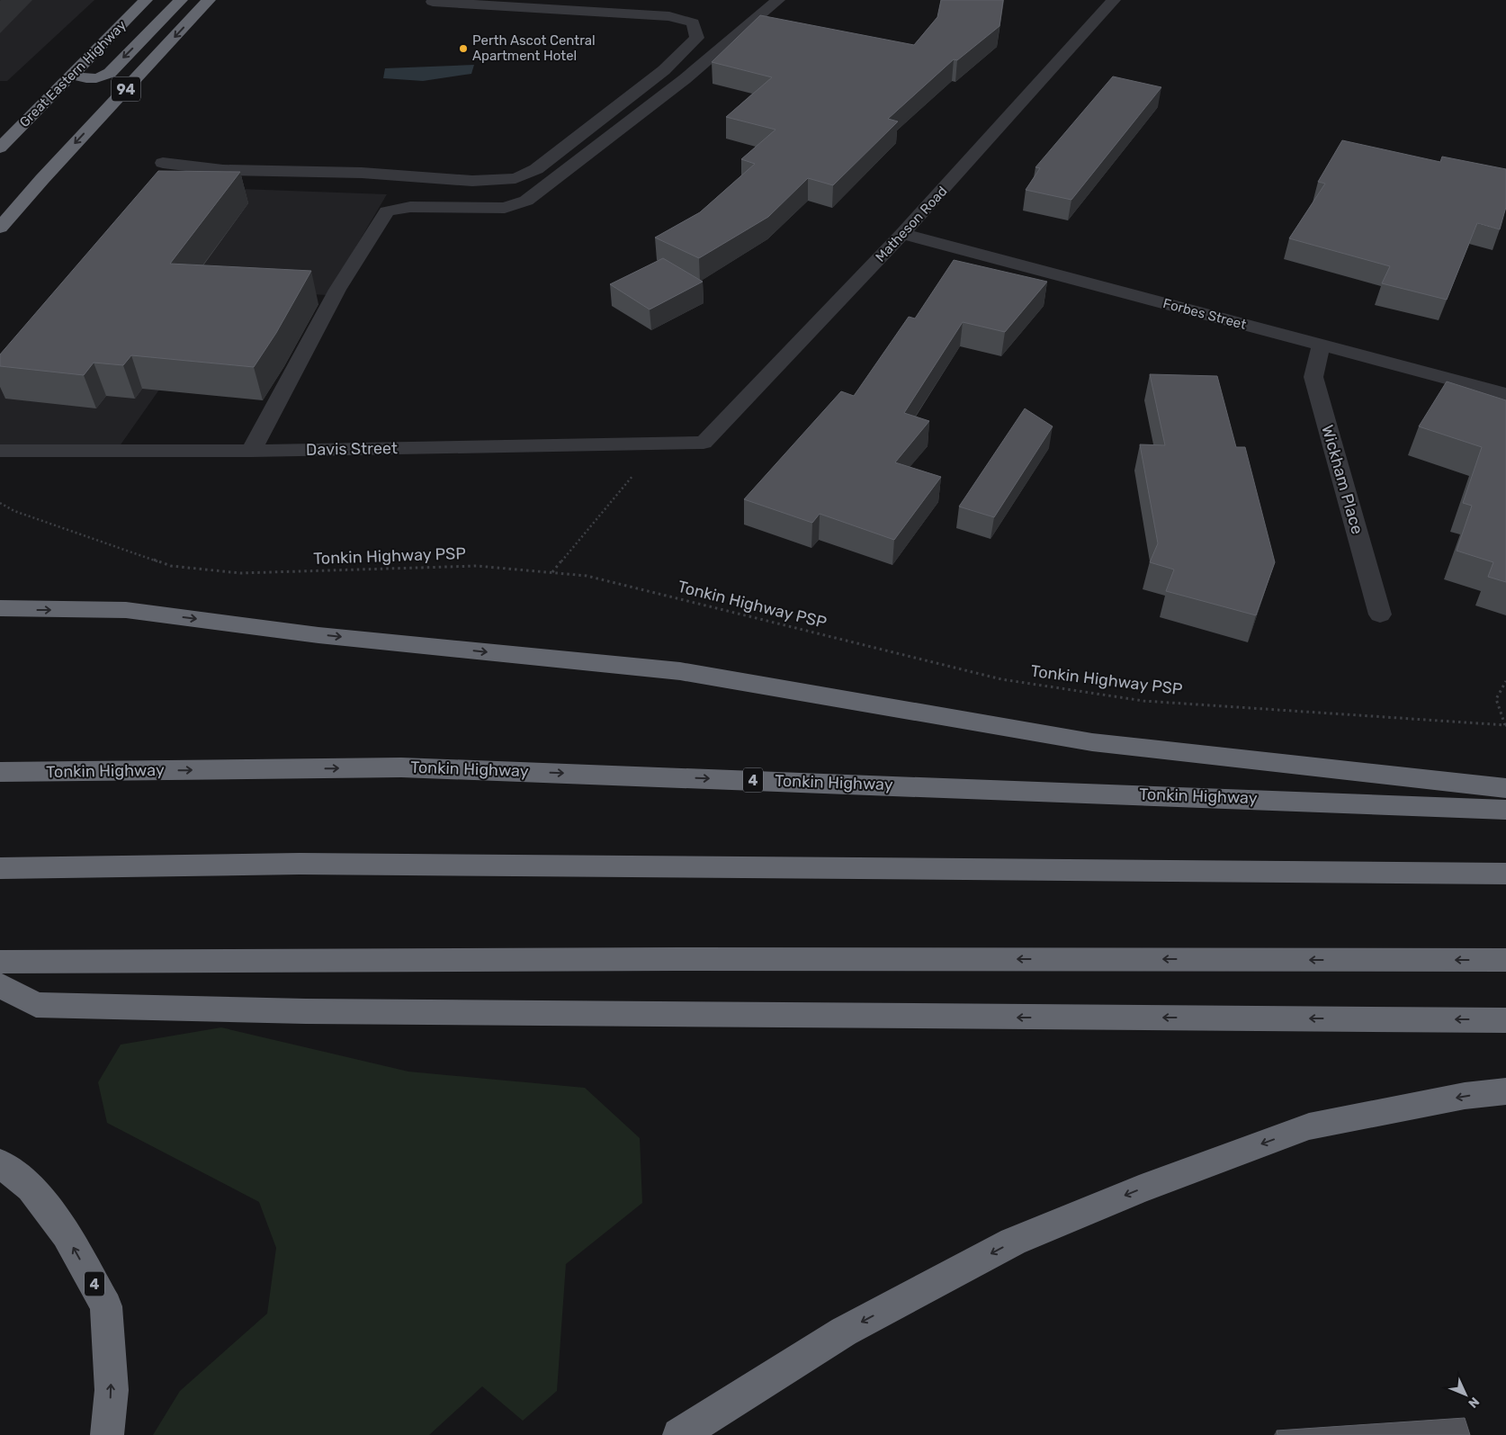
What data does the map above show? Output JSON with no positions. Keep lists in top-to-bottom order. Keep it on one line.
{"streets":{"highway":["Great Eastern Highway","94","Tonkin Highway","4"],"street":["Matheson Road","Forbes Street","Davis Street","Wickham Place"],"path":["Tonkin Highway PSP"]},"crossings":[["Great Eastern Highway","94"],["Matheson Road","Forbes Street"],["Matheson Road","Davis Street"],["Forbes Street","Wickham Place"]],"places":["Perth Ascot Central Apartment Hotel"],"north":"bottom right"}
